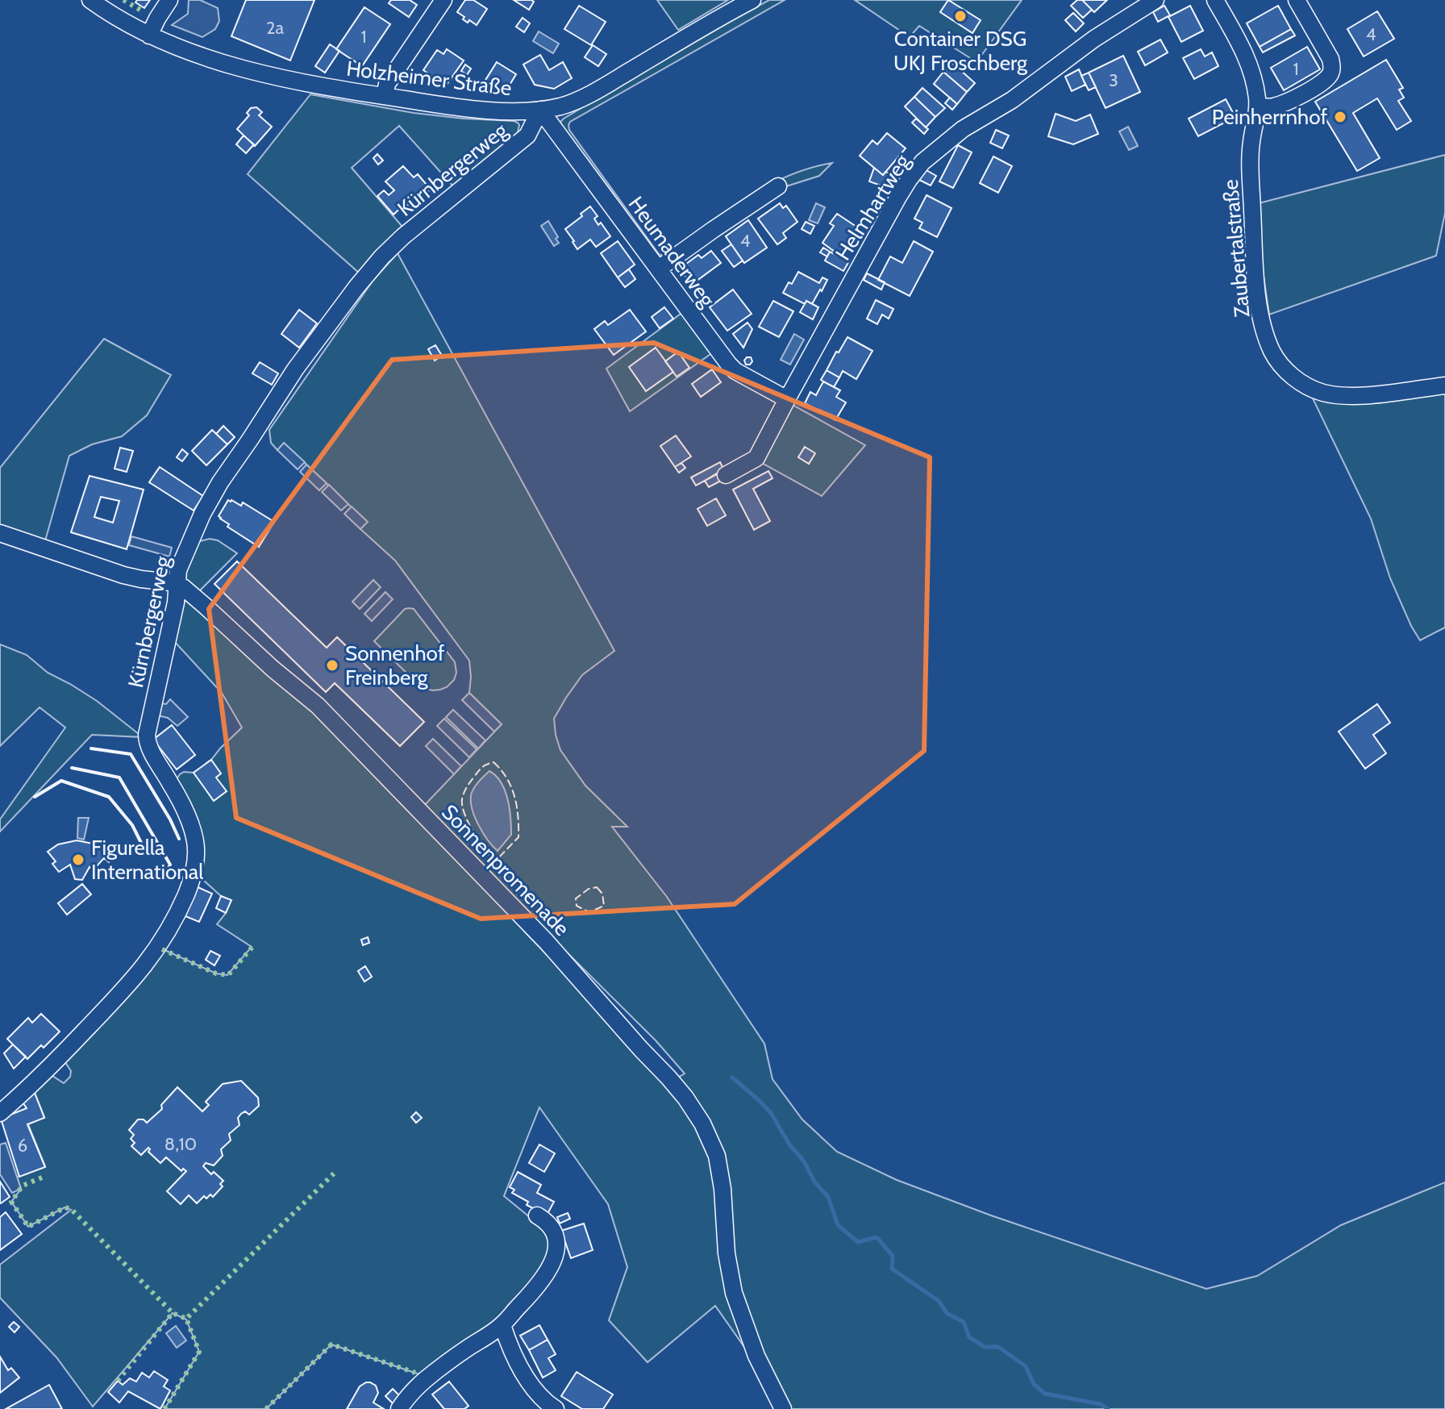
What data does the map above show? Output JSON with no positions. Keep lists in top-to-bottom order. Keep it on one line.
{"streets":{"street":["Holzheimer Straße","Kürnbergerweg","Helmhartweg","Zaubertalstraße","Heumaderweg","Sonnenpromenade"]},"crossings":[["Holzheimer Straße","Kürnbergerweg"],["Holzheimer Straße","Heumaderweg"],["Kürnbergerweg","Heumaderweg"],["Kürnbergerweg","Sonnenpromenade"],["Helmhartweg","Heumaderweg"]],"places":["Container DSG UKJ Froschberg","Peinherrnhof","Sonnenhof Freinberg","Figurella International"],"house_numbers":["2a","4","1","1","3","4","8,10","6"]}
